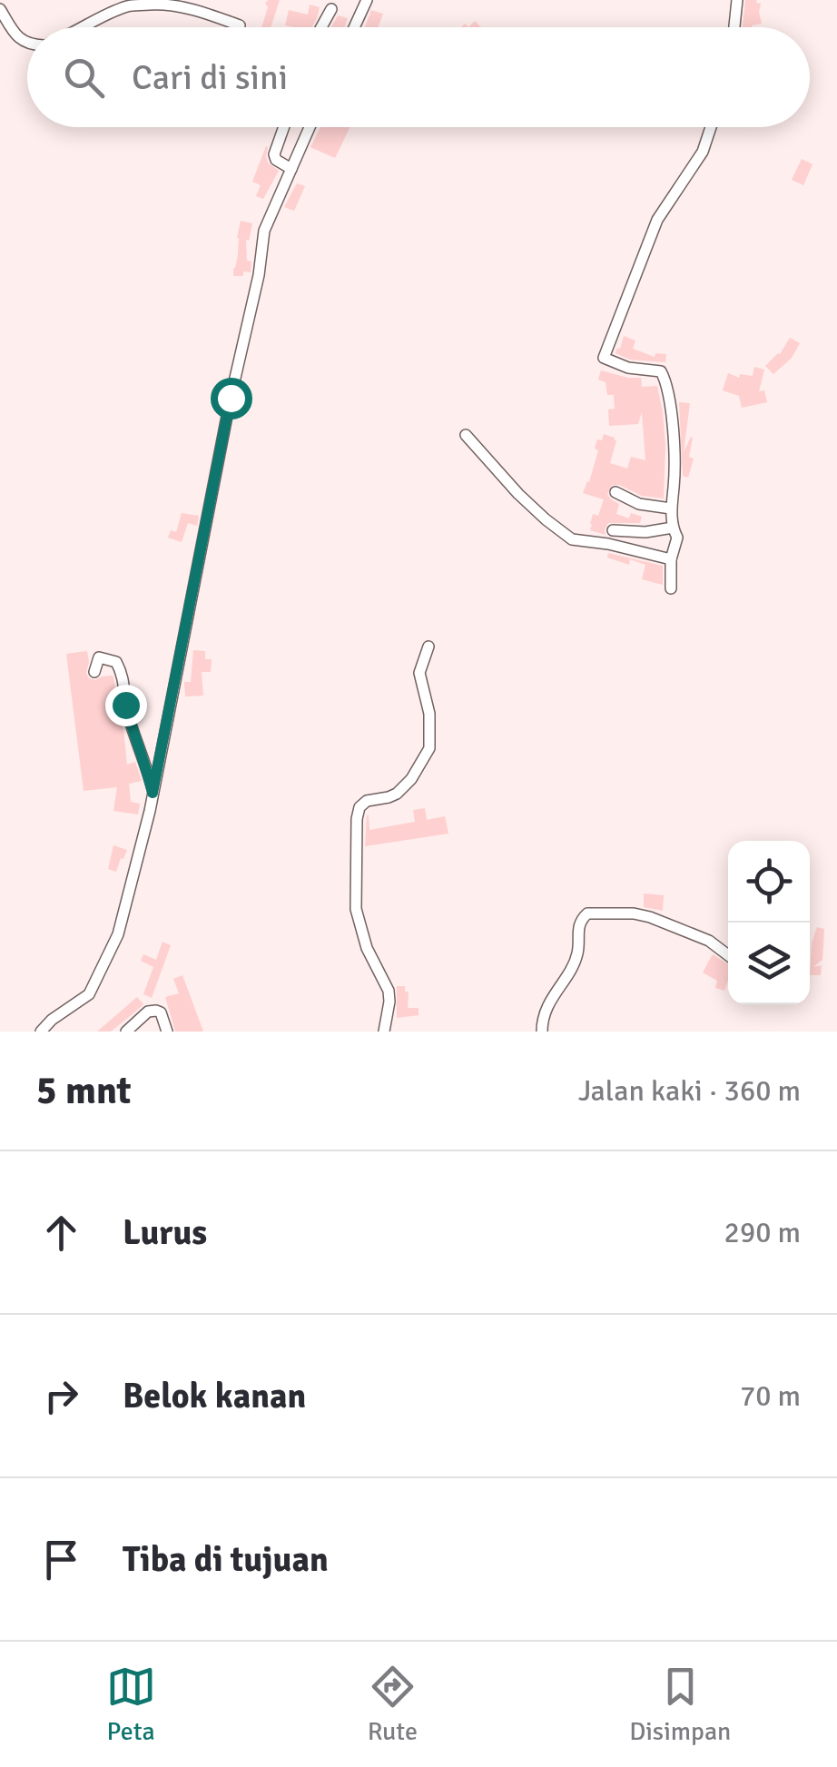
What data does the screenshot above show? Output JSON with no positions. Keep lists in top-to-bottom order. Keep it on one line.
{"page":{"search":"Cari di sini","heading":["5 mnt","Jalan kaki · 360 m"],"list":[["Lurus","290 m"],["Belok kanan","70 m"],"Tiba di tujuan"],"nav":["Peta","Rute","Disimpan"]}}
